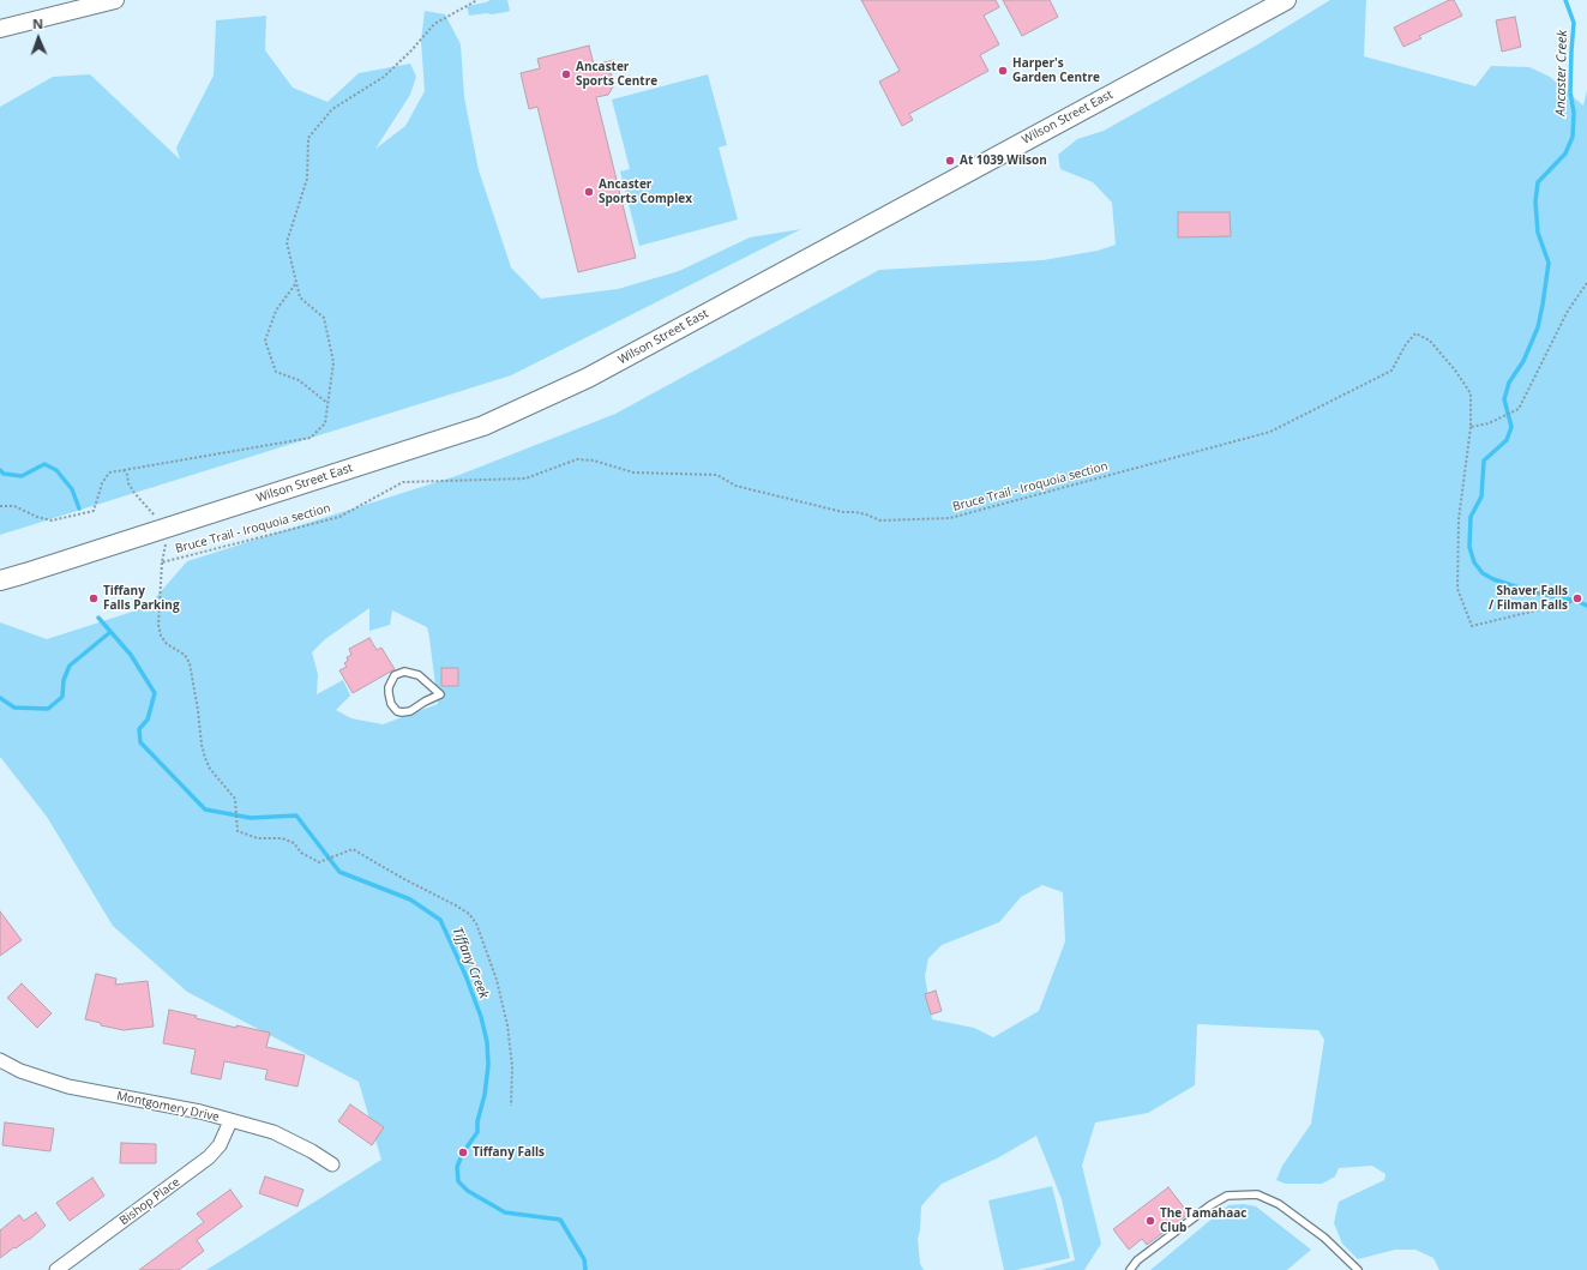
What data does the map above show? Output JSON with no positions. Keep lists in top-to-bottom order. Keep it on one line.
{"streets":{"main road":["Wilson Street East"],"street":["Montgomery Drive","Bishop Place"],"path":["Bruce Trail - Iroquoia section"]},"crossings":[["Montgomery Drive","Bishop Place"]],"water":["Ancaster Creek","Tiffany Creek"],"places":["Harper's Garden Centre","Ancaster Sports Centre","At 1039 Wilson","Ancaster Sports Complex","Tiffany Falls Parking","Shaver Falls / Filman Falls","Tiffany Falls","The Tamahaac Club"],"north":"top"}
